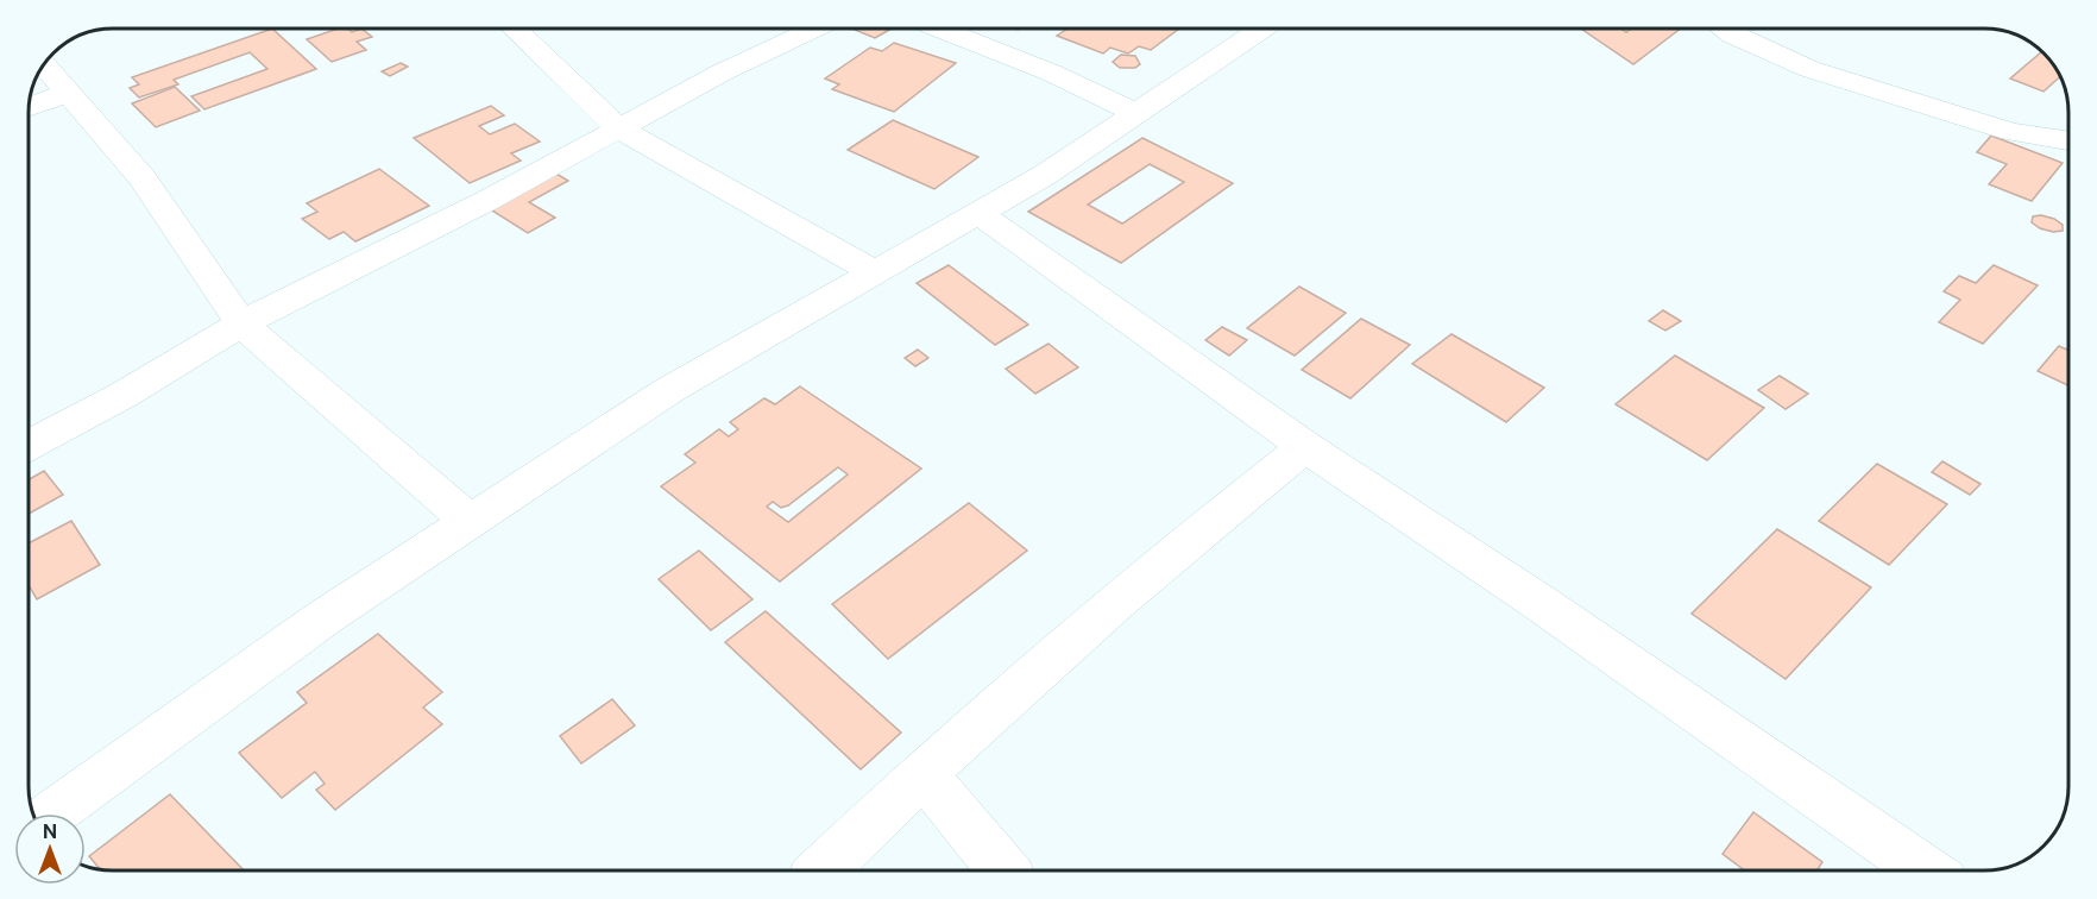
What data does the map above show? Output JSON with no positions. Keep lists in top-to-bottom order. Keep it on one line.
{"north":"top"}
